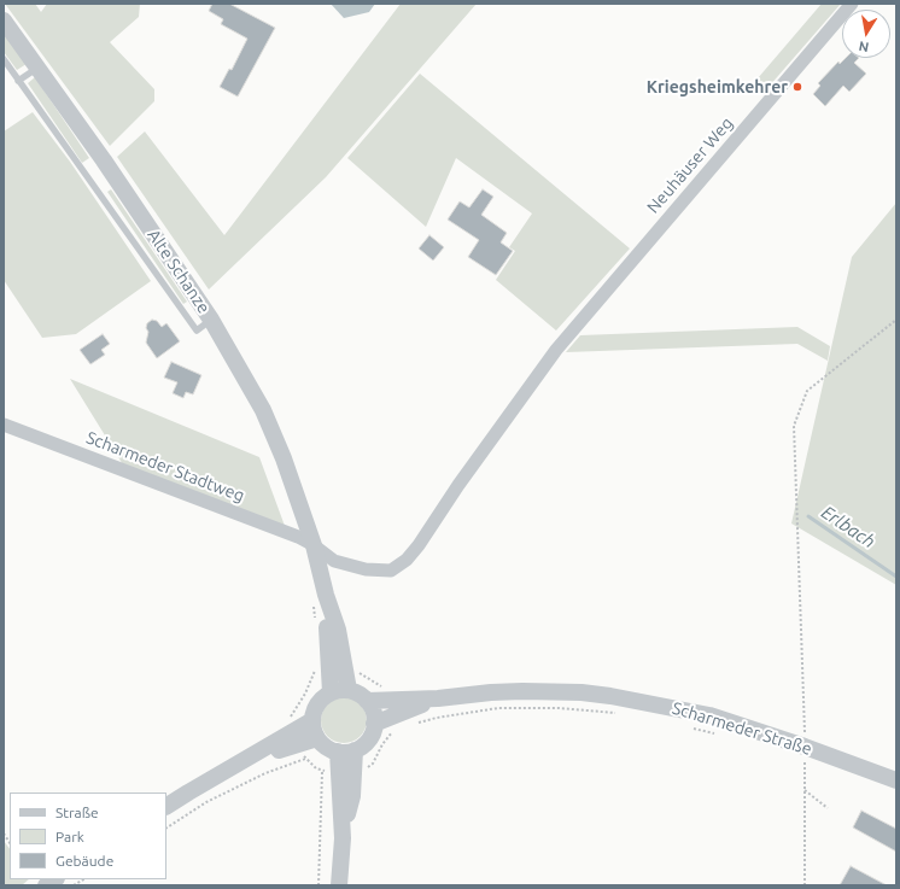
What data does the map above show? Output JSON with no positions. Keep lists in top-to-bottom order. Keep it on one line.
{"streets":{"street":["Neuhäuser Weg","Alte Schanze","Scharmeder Stadtweg","Scharmeder Straße"]},"crossings":[["Neuhäuser Weg","Alte Schanze"],["Neuhäuser Weg","Scharmeder Stadtweg"],["Alte Schanze","Scharmeder Stadtweg"],["Alte Schanze","Scharmeder Straße"]],"water":["Erlbach"],"places":["Kriegsheimkehrer"],"legend":["Straße","Park","Gebäude"],"north":"bottom"}
